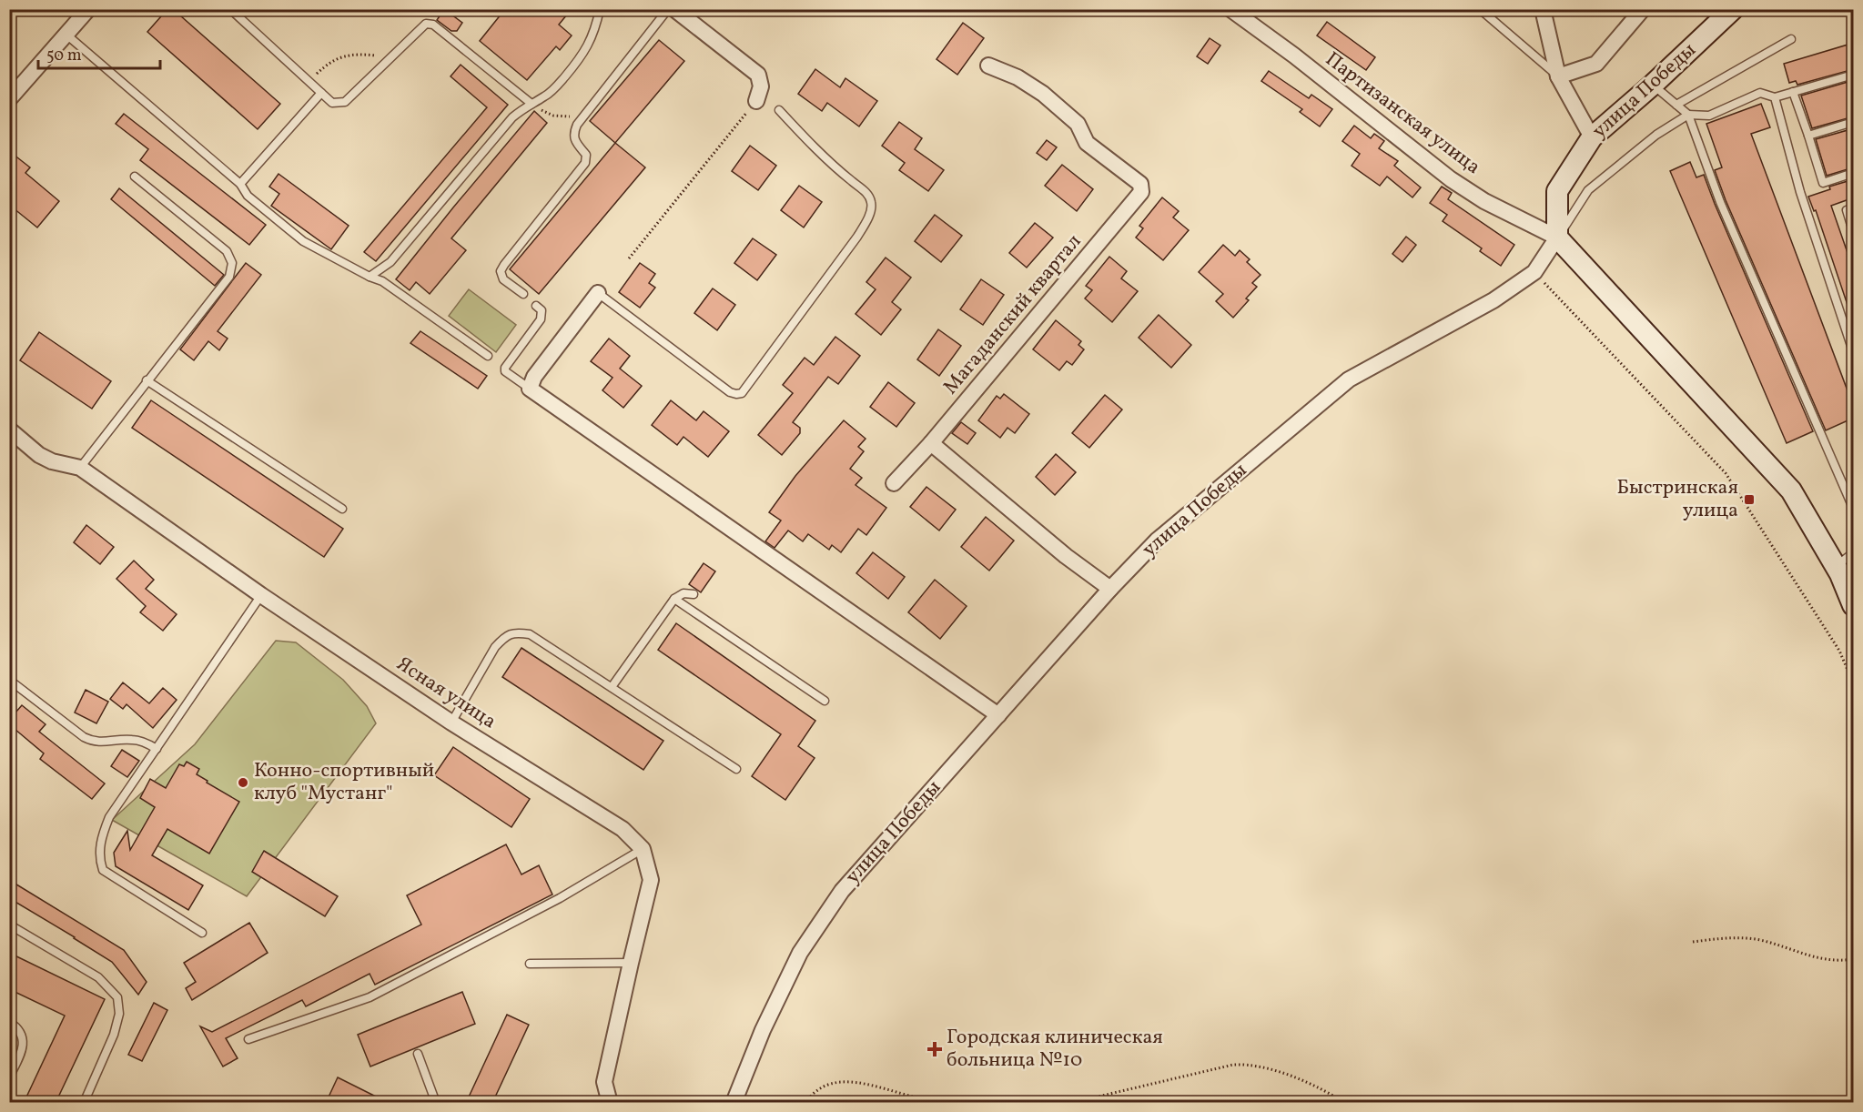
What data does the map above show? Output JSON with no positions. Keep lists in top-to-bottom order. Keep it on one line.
{"streets":{"street":["улица Победы","Партизанская улица","Магаданский квартал","Ясная улица"]},"crossings":[["улица Победы","Партизанская улица"]],"places":{"transit":["Быстринская улица"],"other":["Конно-спортивный клуб \"Мустанг\""],"health":["Городская клиническая больница №10"]},"scale_bar":"50 m"}
